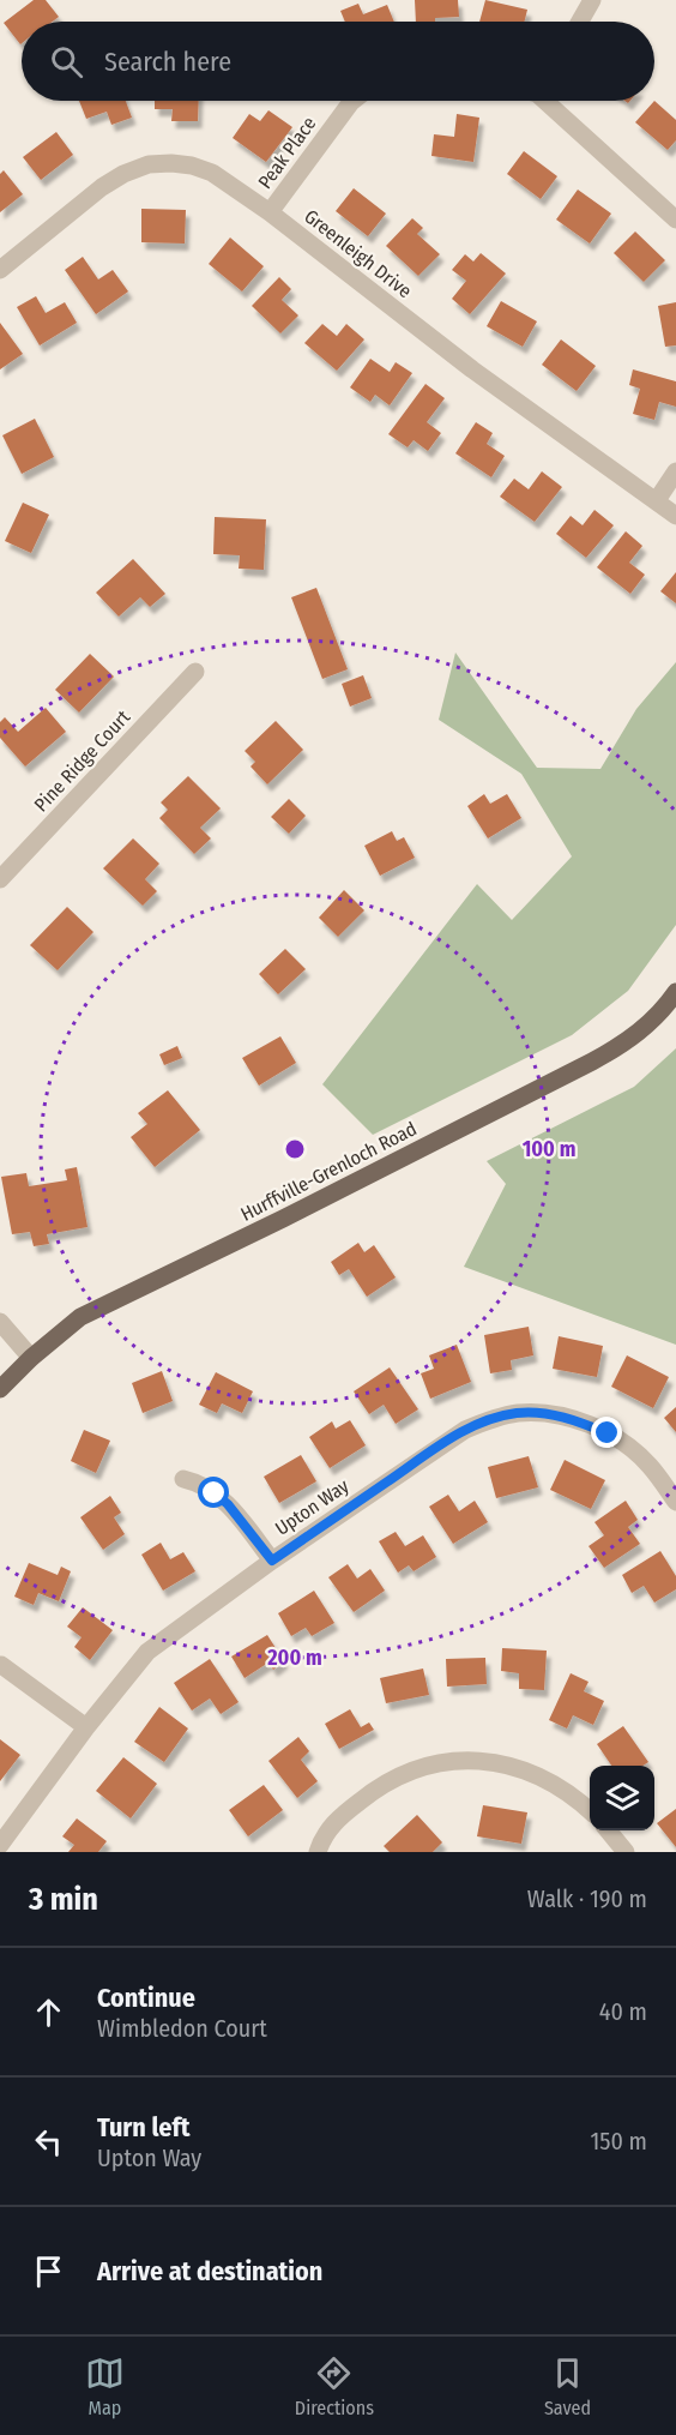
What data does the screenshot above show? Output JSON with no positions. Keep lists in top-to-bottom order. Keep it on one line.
{"streets":{"main road":["Hurffville-Grenloch Road"],"street":["Peak Place","Greenleigh Drive","Pine Ridge Court","Upton Way"]},"crossings":[["Peak Place","Greenleigh Drive"]],"page":{"search":"Search here","heading":["3 min","Walk · 190 m"],"list":[["Continue","Wimbledon Court","40 m"],["Turn left","Upton Way","150 m"],"Arrive at destination"],"nav":["Map","Directions","Saved"]},"rings":["100 m","200 m"]}
